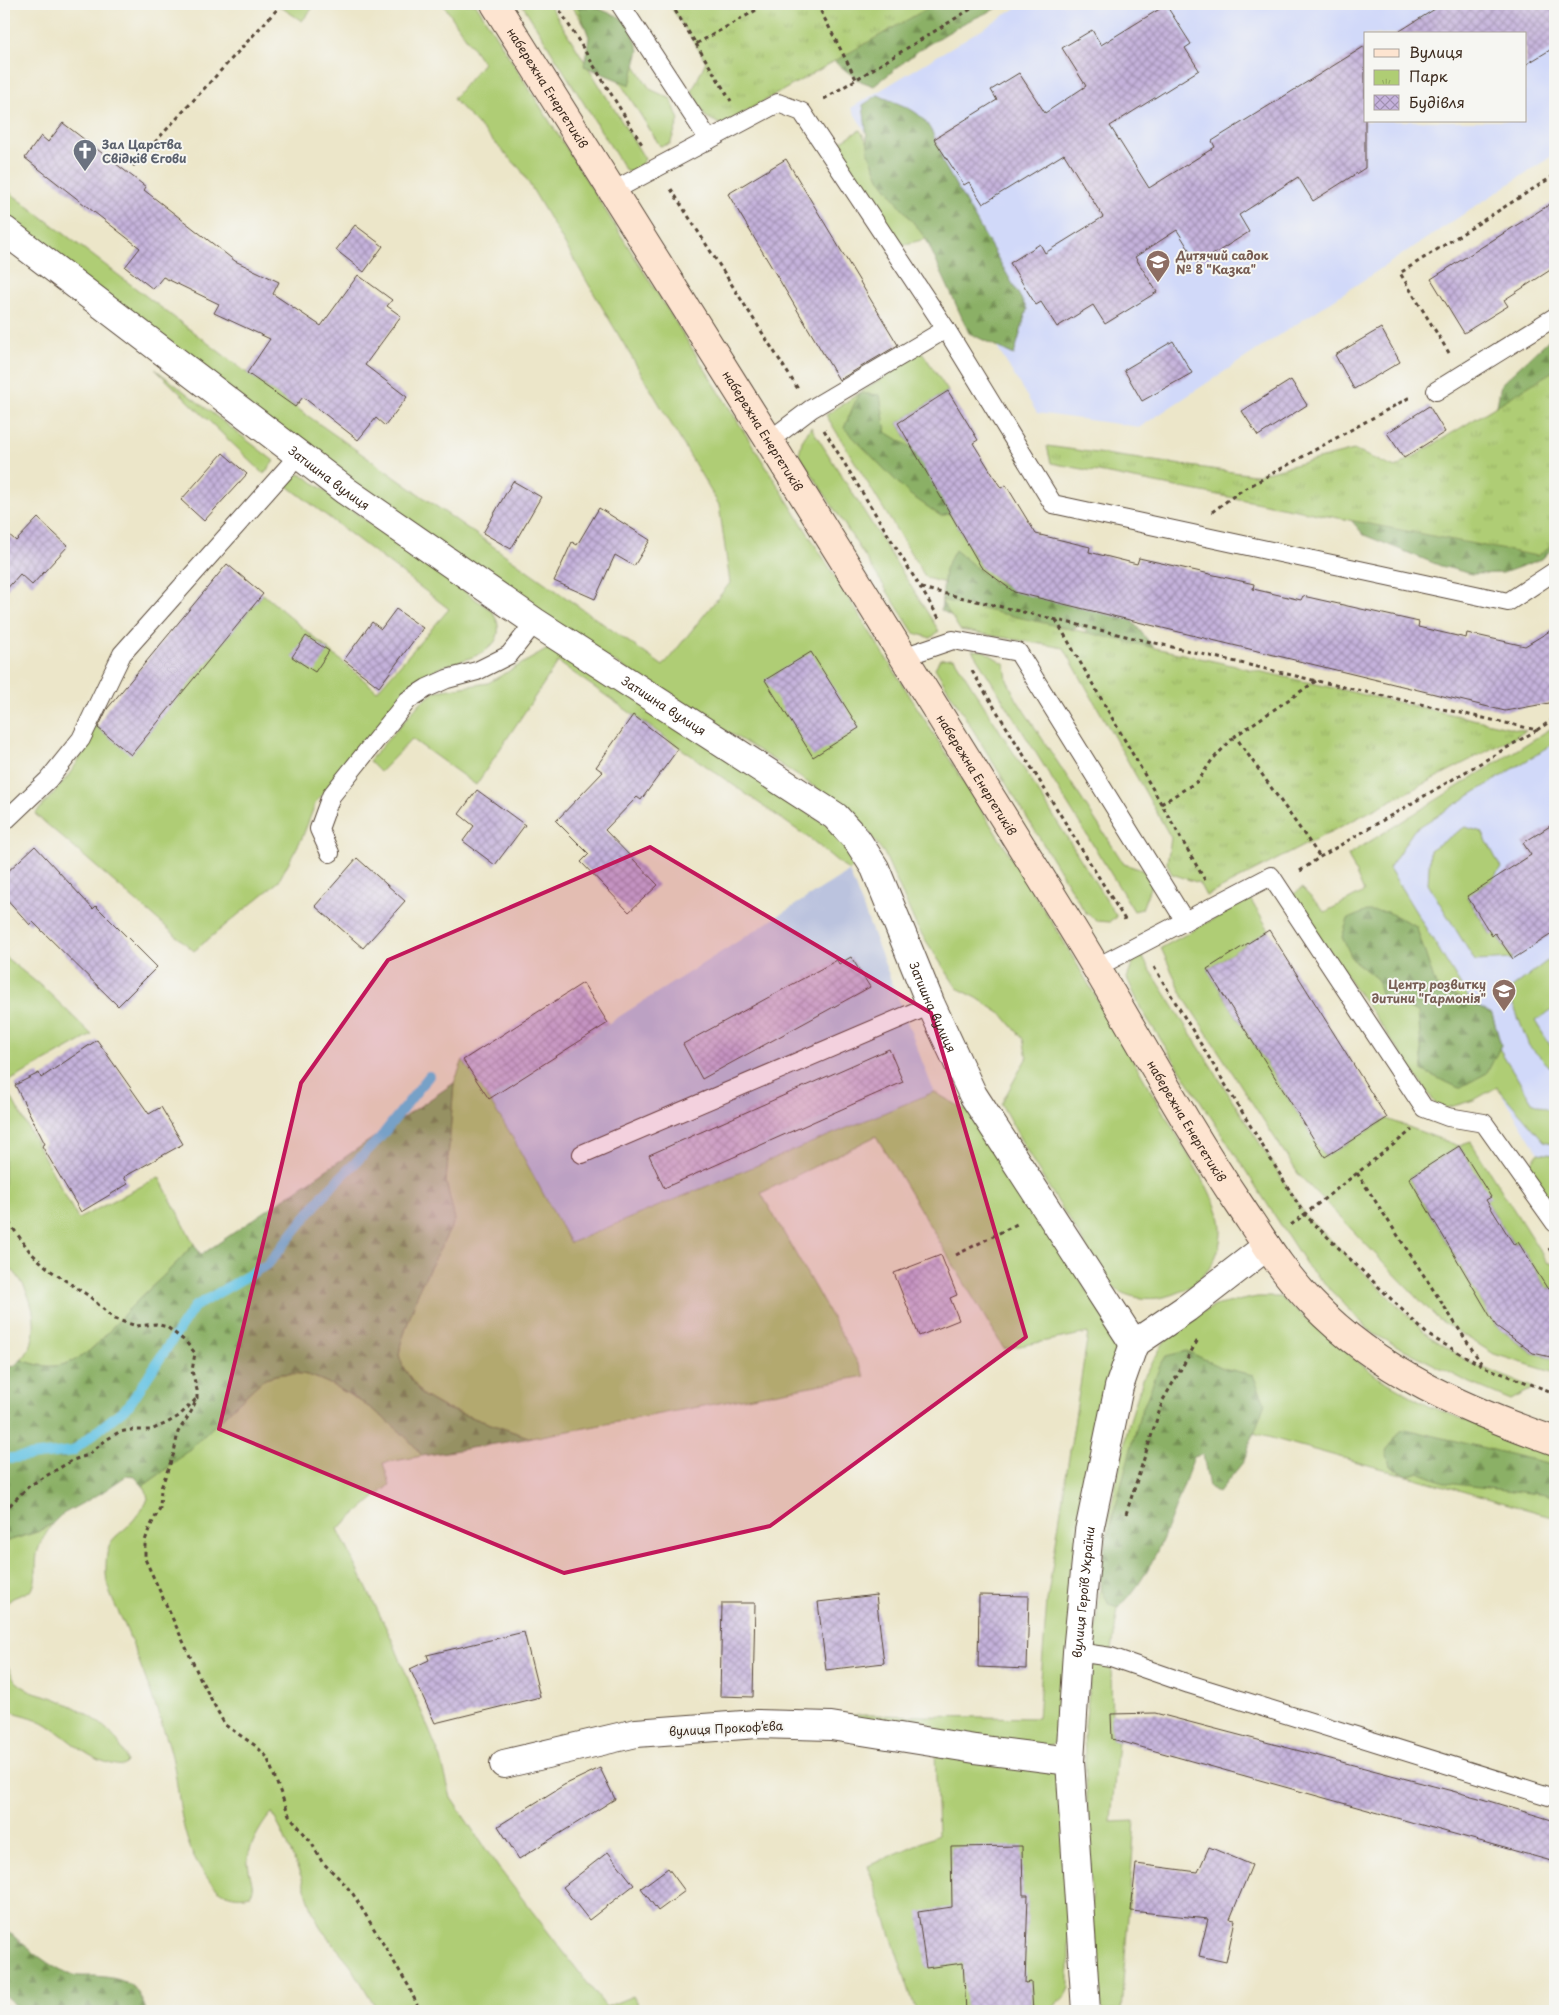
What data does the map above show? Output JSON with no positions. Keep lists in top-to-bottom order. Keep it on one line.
{"streets":{"street":["набережна Енергетиків","Затишна вулиця","вулиця Героїв України","вулиця Прокофʼєва"]},"crossings":[["Затишна вулиця","вулиця Героїв України"],["вулиця Героїв України","вулиця Прокофʼєва"]],"places":{"church":["Зал Царства Свідків Єгови"],"school or university":["Дитячий садок № 8 \"Казка\"","Центр розвитку дитини \"Гармонія\""]},"legend":["Вулиця","Парк","Будівля"]}
